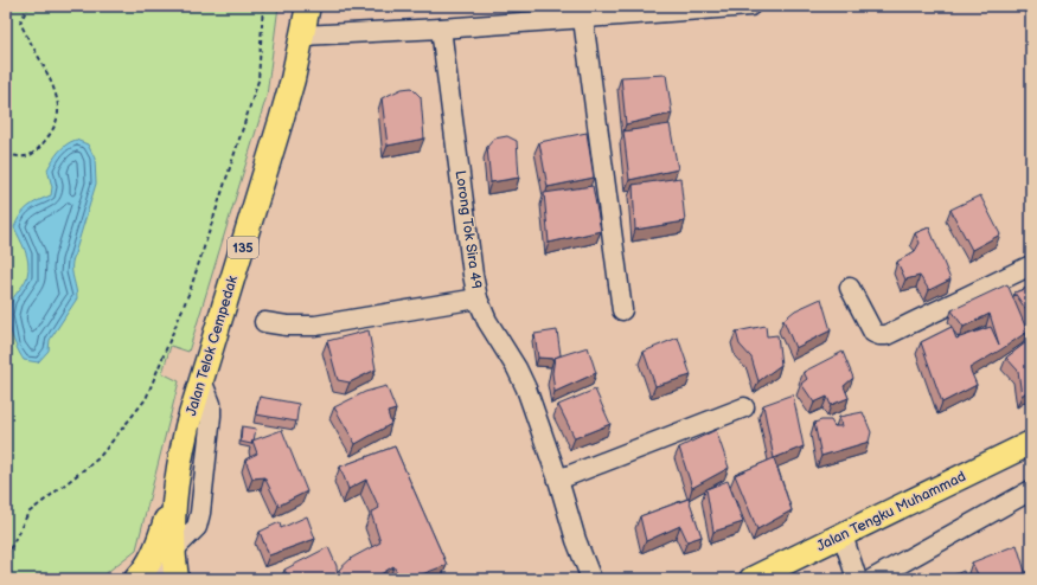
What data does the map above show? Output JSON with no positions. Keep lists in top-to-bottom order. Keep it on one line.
{"streets":{"main road":["135","Jalan Telok Cempedak","Jalan Tengku Muhammad"],"street":["Lorong Tok Sira 49"]}}
